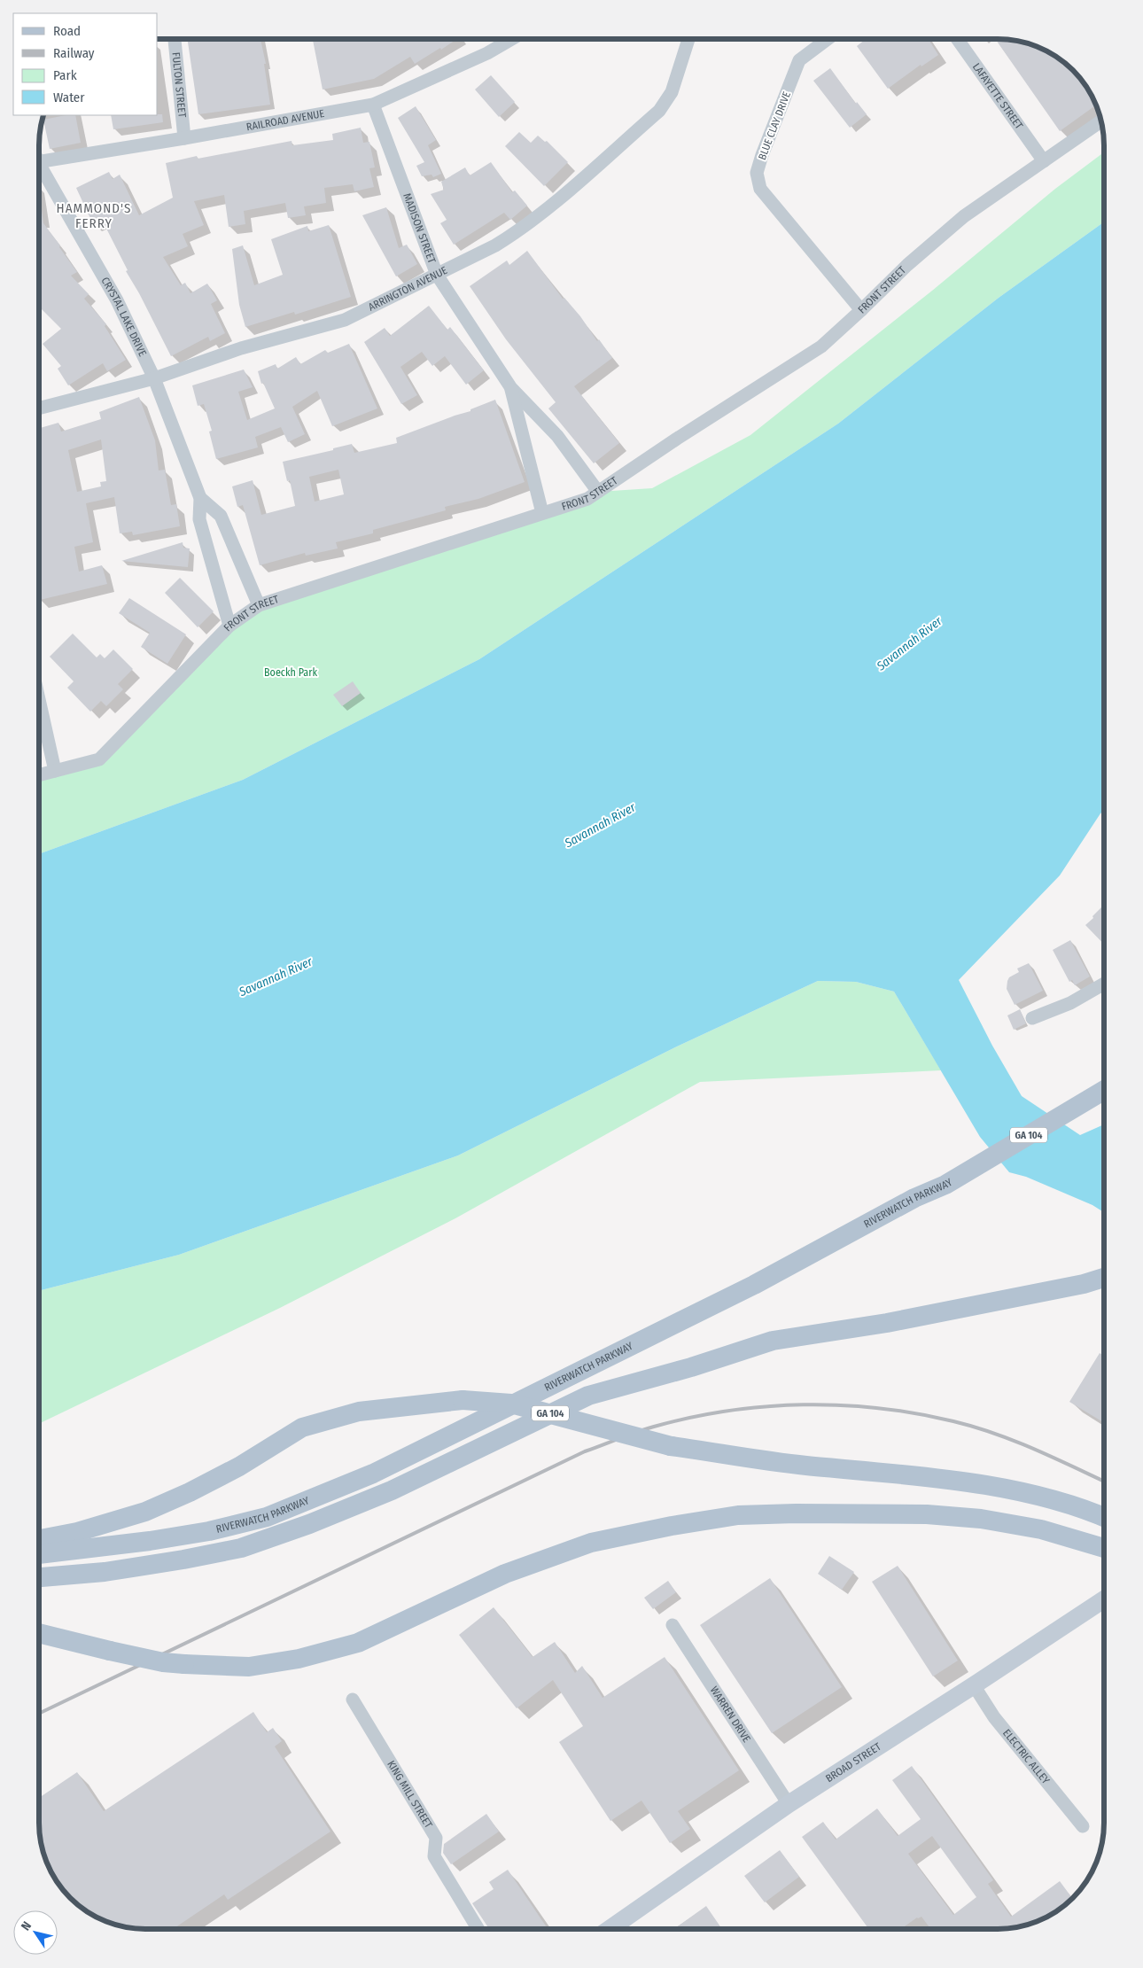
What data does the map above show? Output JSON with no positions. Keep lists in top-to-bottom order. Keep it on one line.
{"streets":{"main road":["GA 104","RIVERWATCH PARKWAY","BROAD STREET"],"street":["FULTON STREET","LAFAYETTE STREET","RAILROAD AVENUE","BLUE CLAY DRIVE","MADISON STREET","ARRINGTON AVENUE","FRONT STREET","CRYSTAL LAKE DRIVE","WARREN DRIVE","ELECTRIC ALLEY","KING MILL STREET"]},"crossings":[["FULTON STREET","RAILROAD AVENUE"],["LAFAYETTE STREET","FRONT STREET"],["RAILROAD AVENUE","MADISON STREET"],["BLUE CLAY DRIVE","FRONT STREET"],["MADISON STREET","ARRINGTON AVENUE"],["MADISON STREET","FRONT STREET"],["ARRINGTON AVENUE","CRYSTAL LAKE DRIVE"],["FRONT STREET","CRYSTAL LAKE DRIVE"],["WARREN DRIVE","BROAD STREET"],["ELECTRIC ALLEY","BROAD STREET"]],"districts":["HAMMOND'S FERRY"],"water":["Savannah River"],"parks":["Boeckh Park"],"legend":["Road","Railway","Park","Water"],"north":"top left"}
